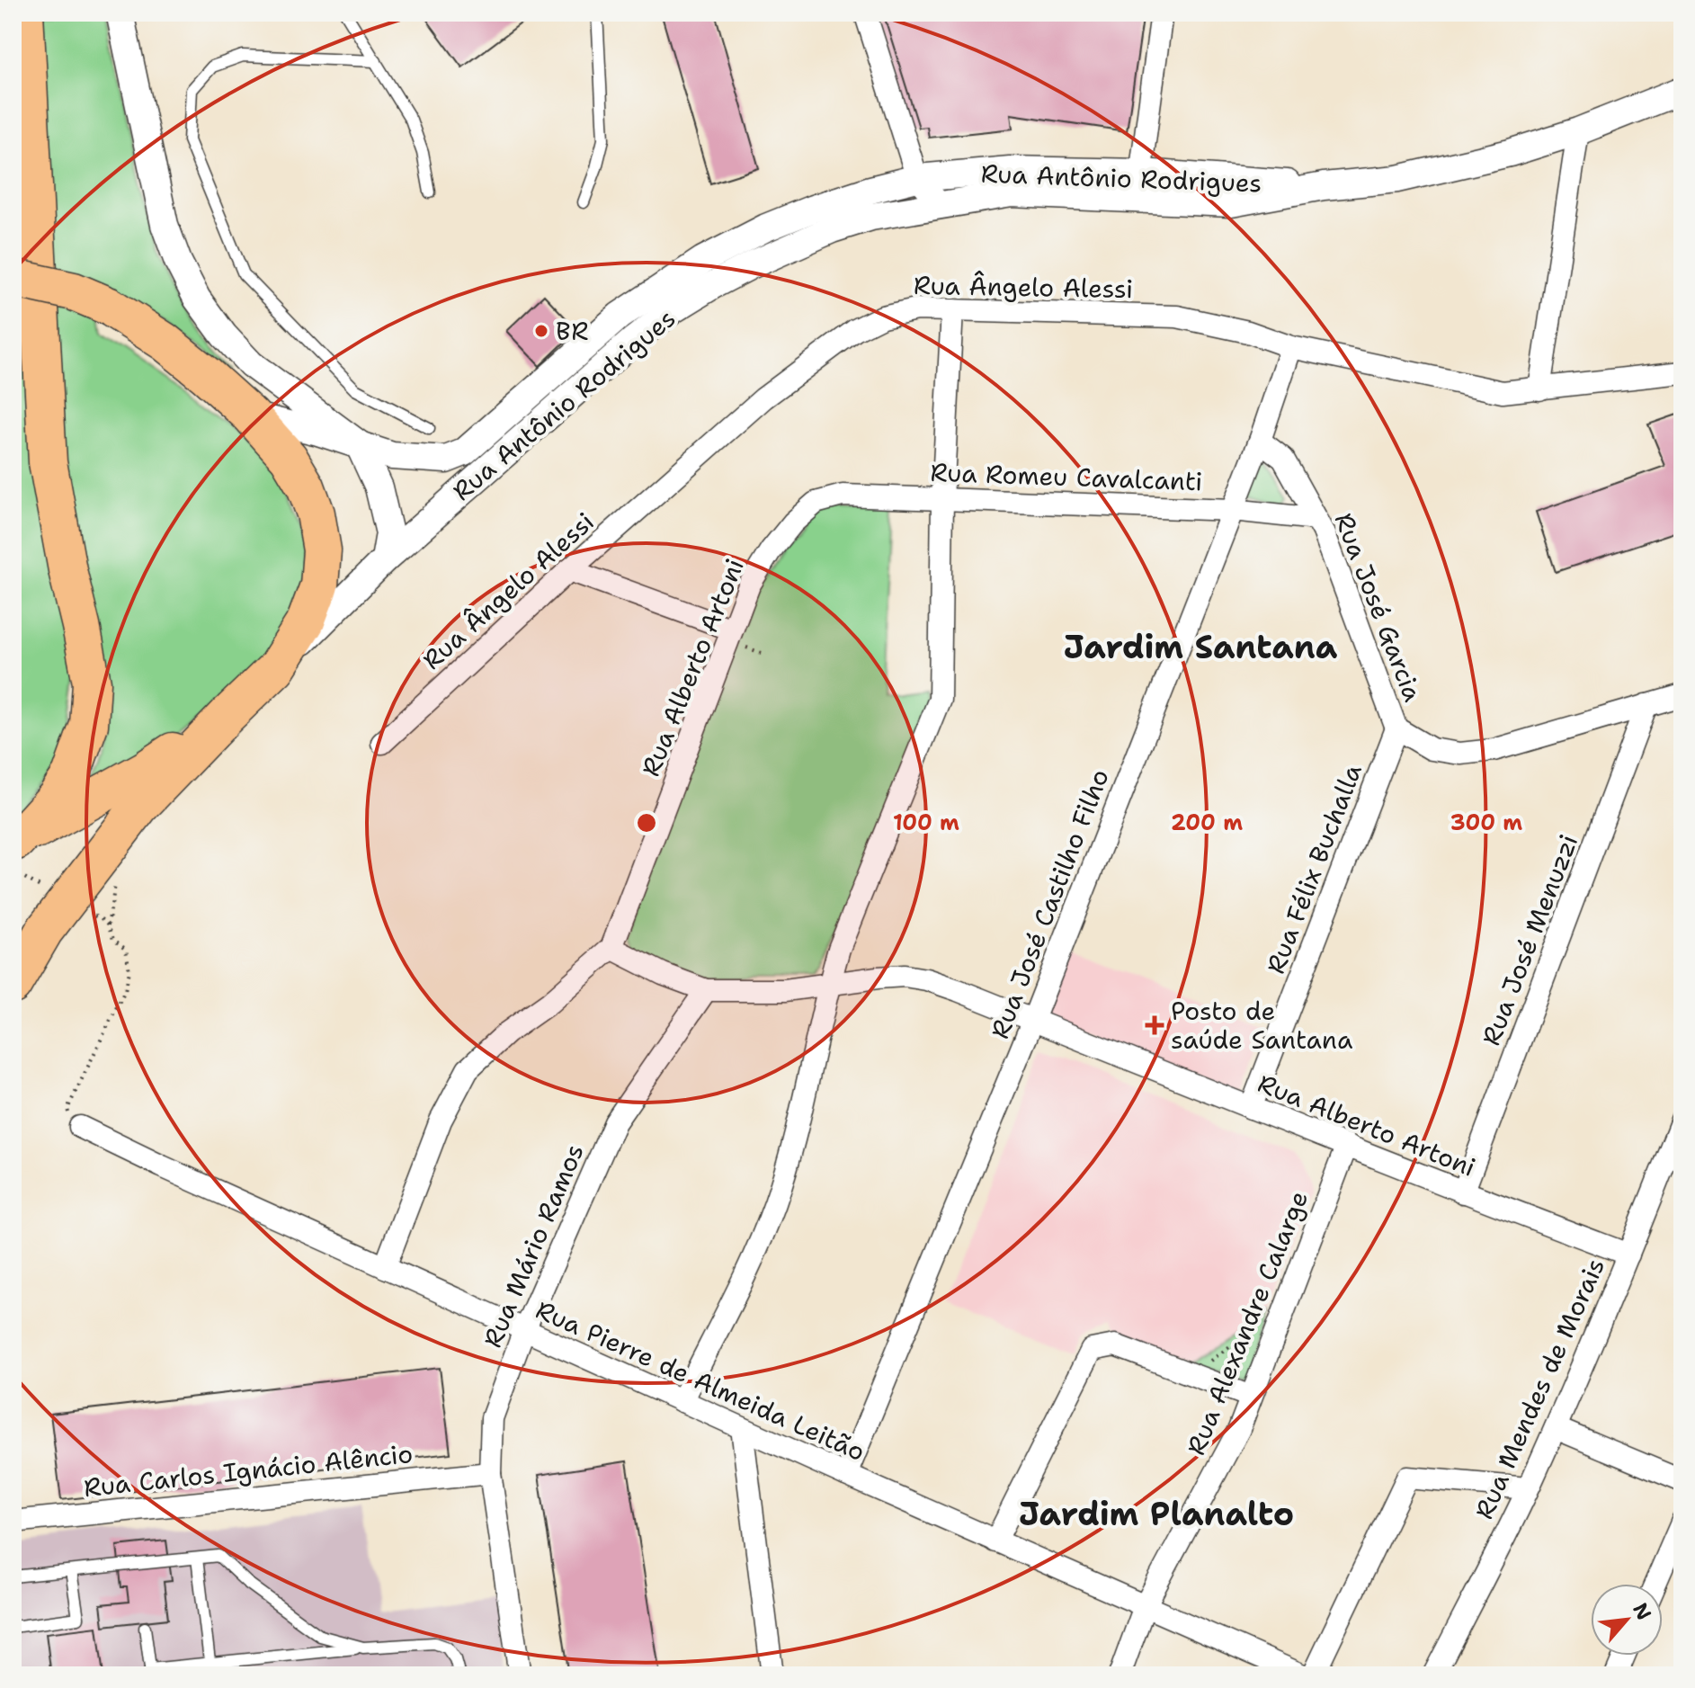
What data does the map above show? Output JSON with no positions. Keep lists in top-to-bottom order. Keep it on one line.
{"streets":{"street":["Rua Antônio Rodrigues","Rua Ângelo Alessi","Rua Romeu Cavalcanti","Rua José Garcia","Rua Alberto Artoni","Rua Félix Buchalla","Rua José Castilho Filho","Rua José Menuzzi","Rua Mário Ramos","Rua Alexandre Calarge","Rua Pierre de Almeida Leitão","Rua Mendes de Morais","Rua Carlos Ignácio Alêncio"]},"crossings":[["Rua Ângelo Alessi","Rua José Castilho Filho"],["Rua Romeu Cavalcanti","Rua José Garcia"],["Rua Romeu Cavalcanti","Rua Alberto Artoni"],["Rua Romeu Cavalcanti","Rua José Castilho Filho"],["Rua José Garcia","Rua Félix Buchalla"],["Rua José Garcia","Rua José Castilho Filho"],["Rua José Garcia","Rua José Menuzzi"],["Rua Alberto Artoni","Rua Félix Buchalla"],["Rua Alberto Artoni","Rua José Castilho Filho"],["Rua Alberto Artoni","Rua José Menuzzi"],["Rua Alberto Artoni","Rua Mário Ramos"],["Rua Alberto Artoni","Rua Alexandre Calarge"],["Rua Alberto Artoni","Rua Mendes de Morais"],["Rua José Castilho Filho","Rua Pierre de Almeida Leitão"],["Rua Mário Ramos","Rua Pierre de Almeida Leitão"],["Rua Mário Ramos","Rua Carlos Ignácio Alêncio"],["Rua Alexandre Calarge","Rua Pierre de Almeida Leitão"]],"districts":["Jardim Santana","Jardim Planalto"],"places":{"other":["BR"],"health":["Posto de saúde Santana"]},"north":"top right","rings":["100 m","200 m","300 m"]}
